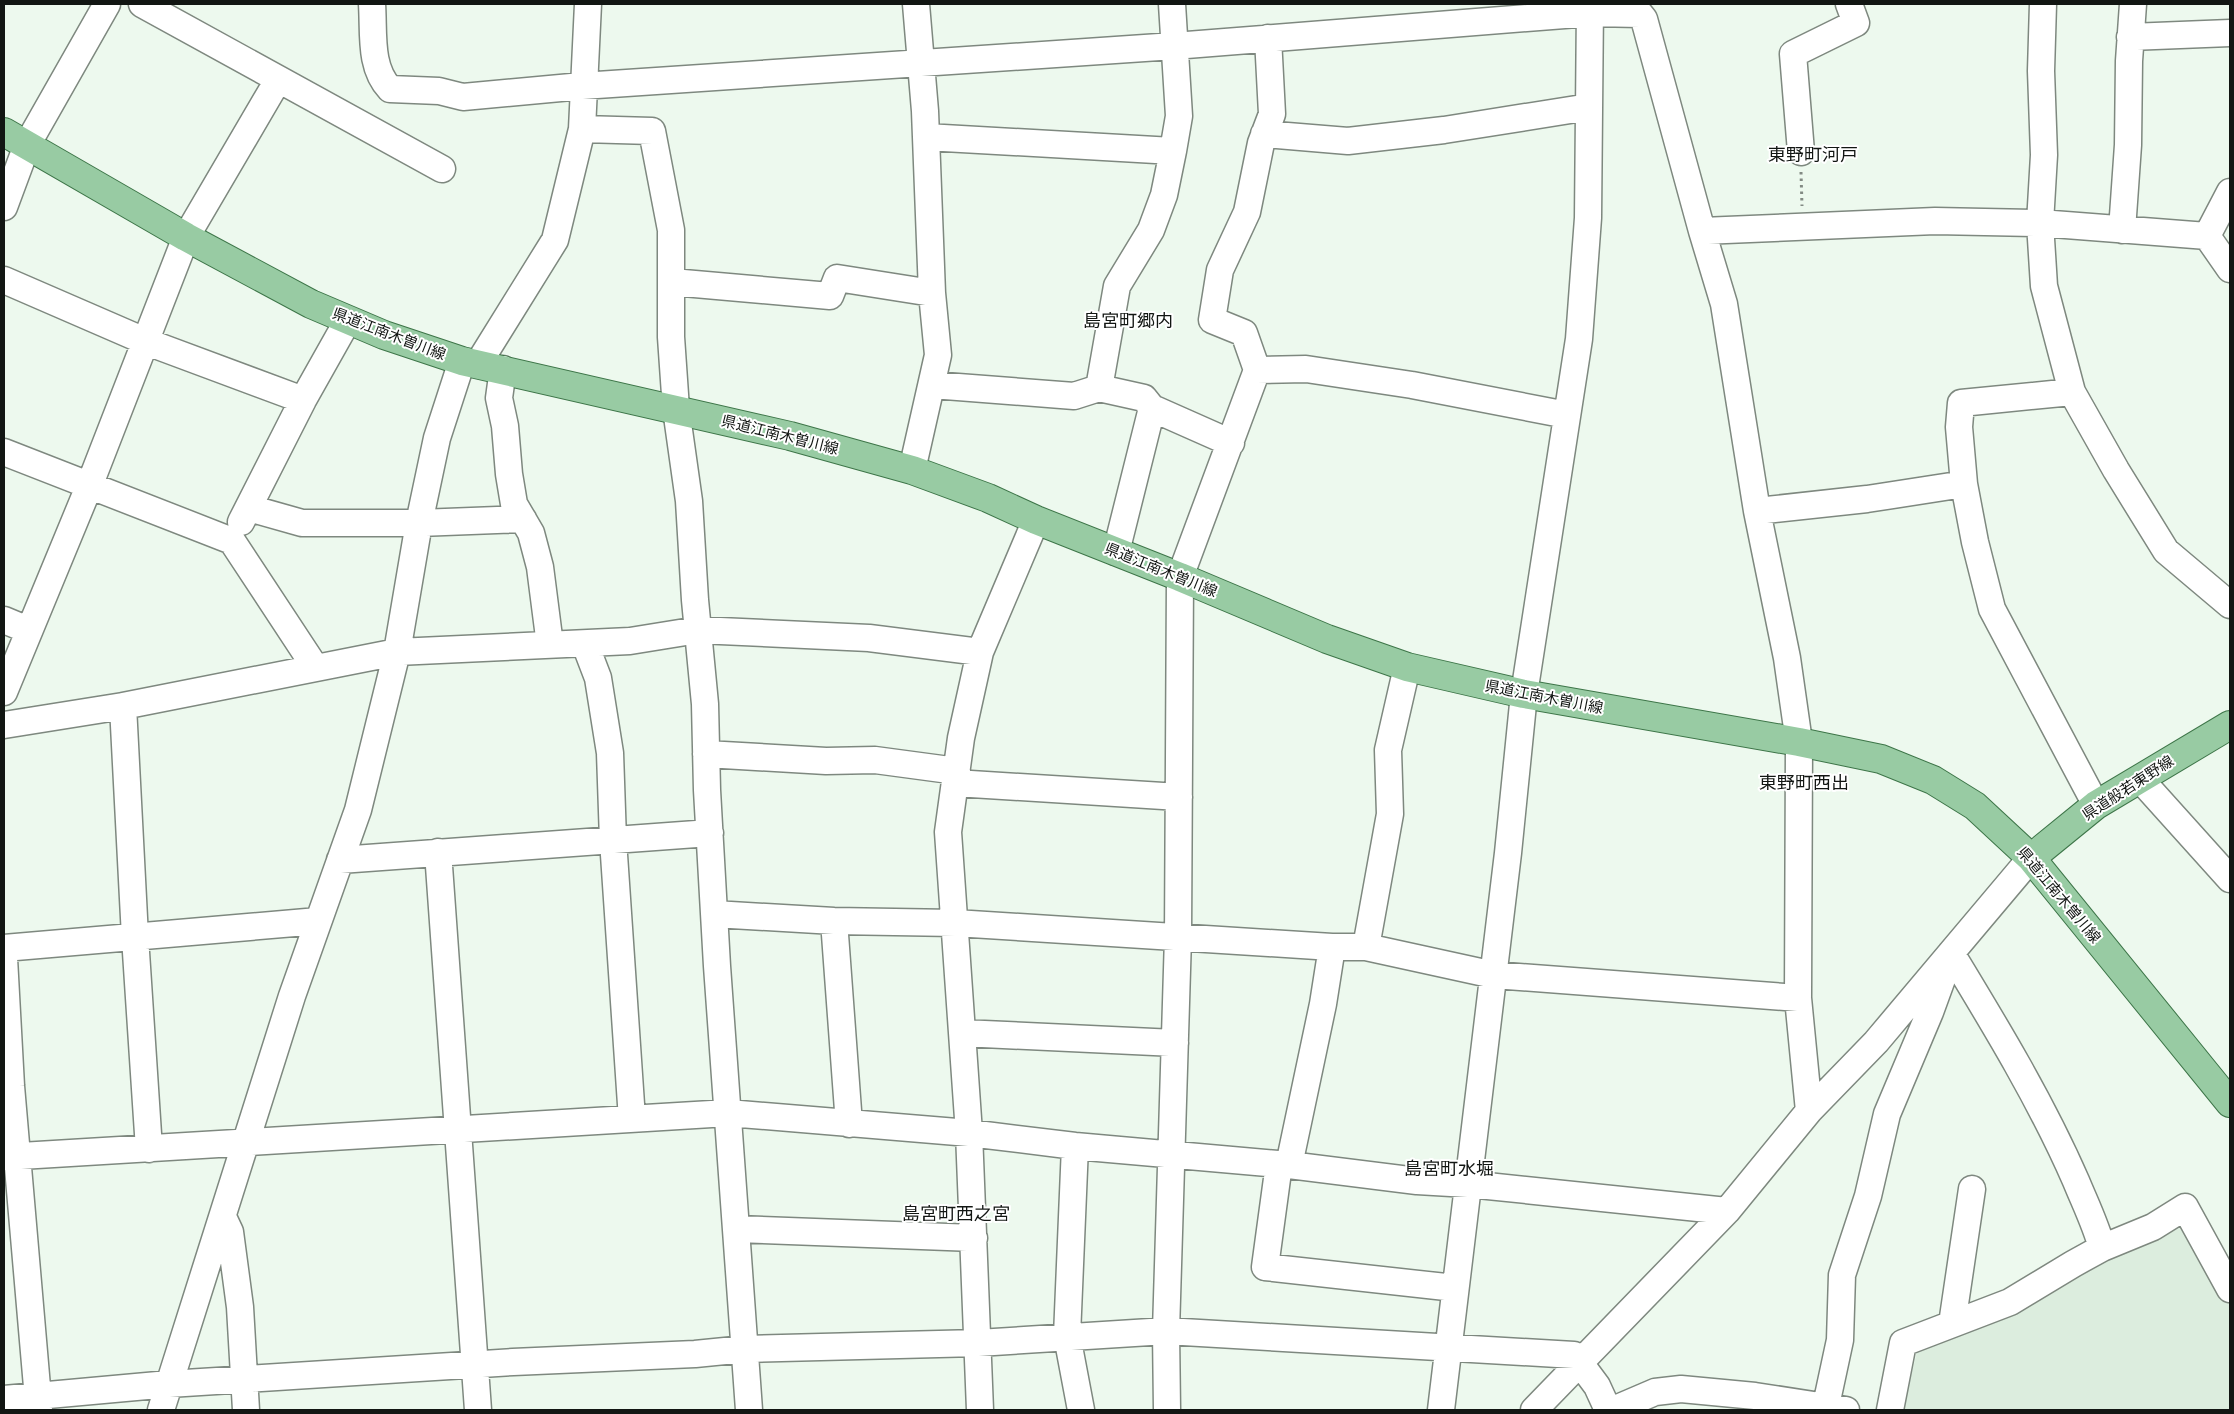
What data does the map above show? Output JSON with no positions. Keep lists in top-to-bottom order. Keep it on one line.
{"streets":{"main road":["県道江南木曽川線","県道般若東野線"]},"crossings":[["県道江南木曽川線","県道般若東野線"]],"districts":["東野町河戸","島宮町郷内","東野町西出","島宮町水堀","島宮町西之宮"]}
